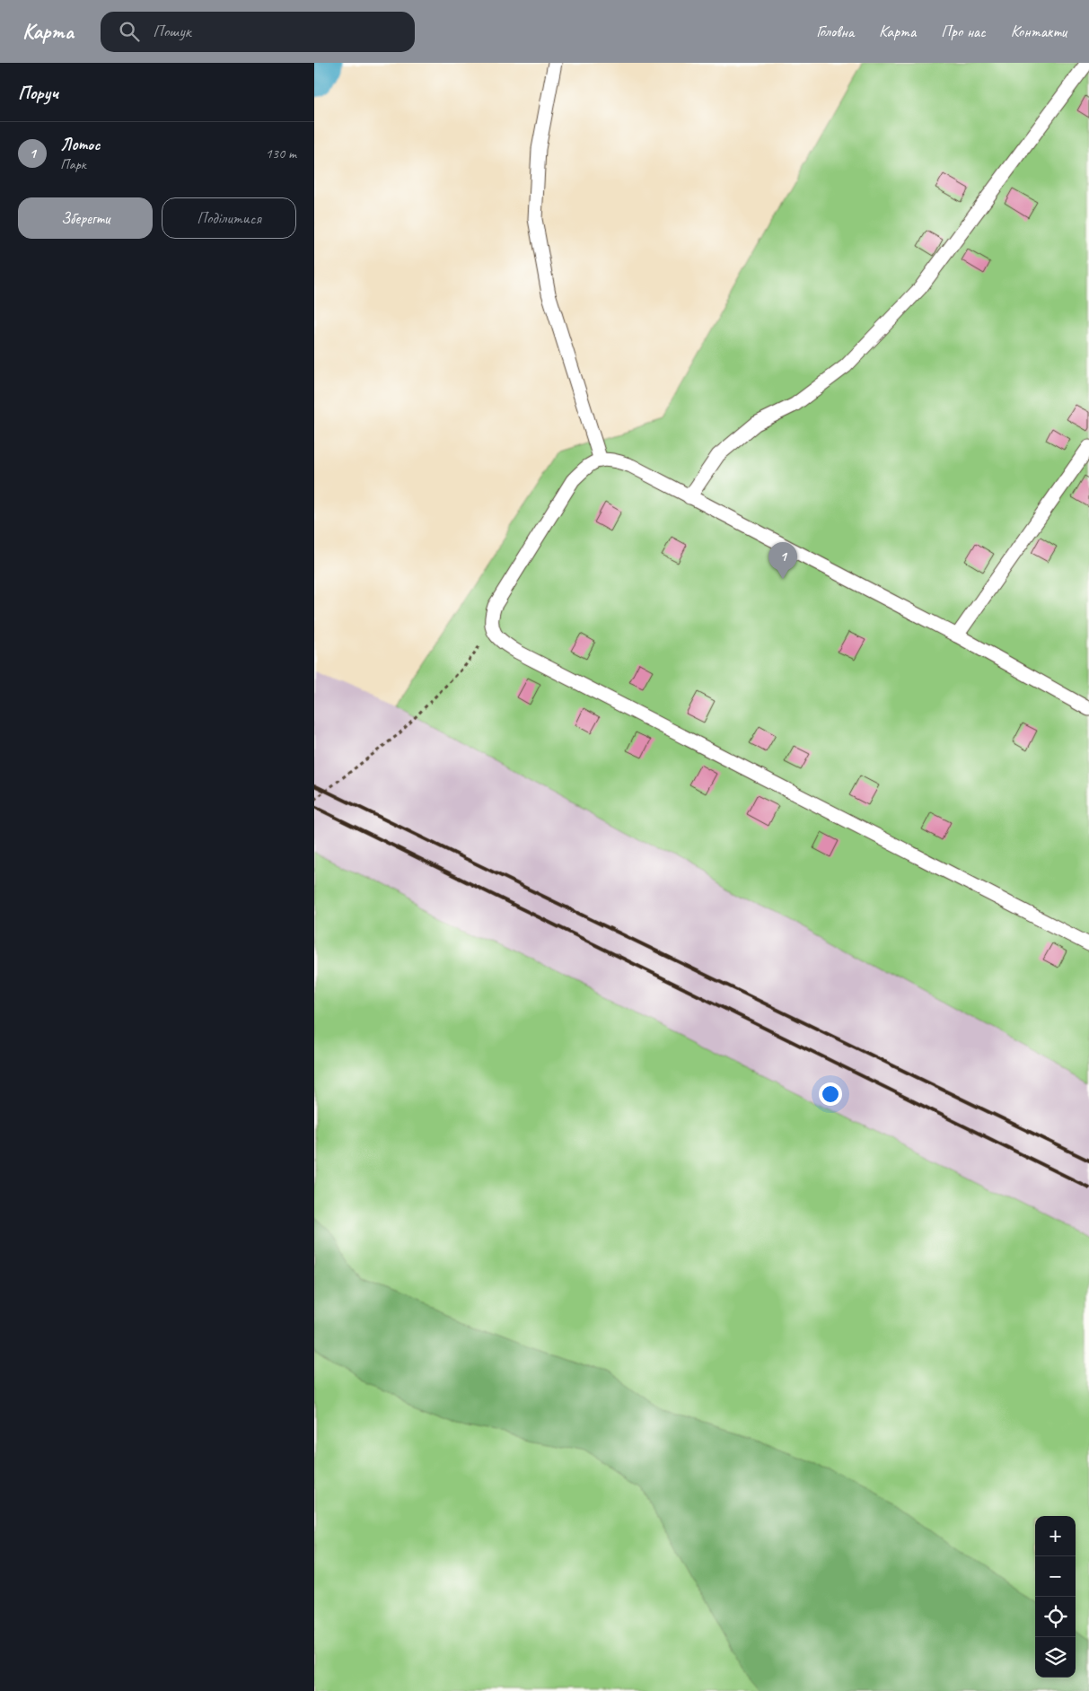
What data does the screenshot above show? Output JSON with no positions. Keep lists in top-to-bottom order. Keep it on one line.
{"page":{"header":"Карта","search":"Пошук","nav":["Головна","Карта","Про нас","Контакти"],"heading":"Поруч","list":[{"mark":"1","name":"Лотос","note":"Парк","value":"130 m"}],"buttons":["Зберегти","Поділитися"],"pins":"1","map_buttons":["+","−"]}}
